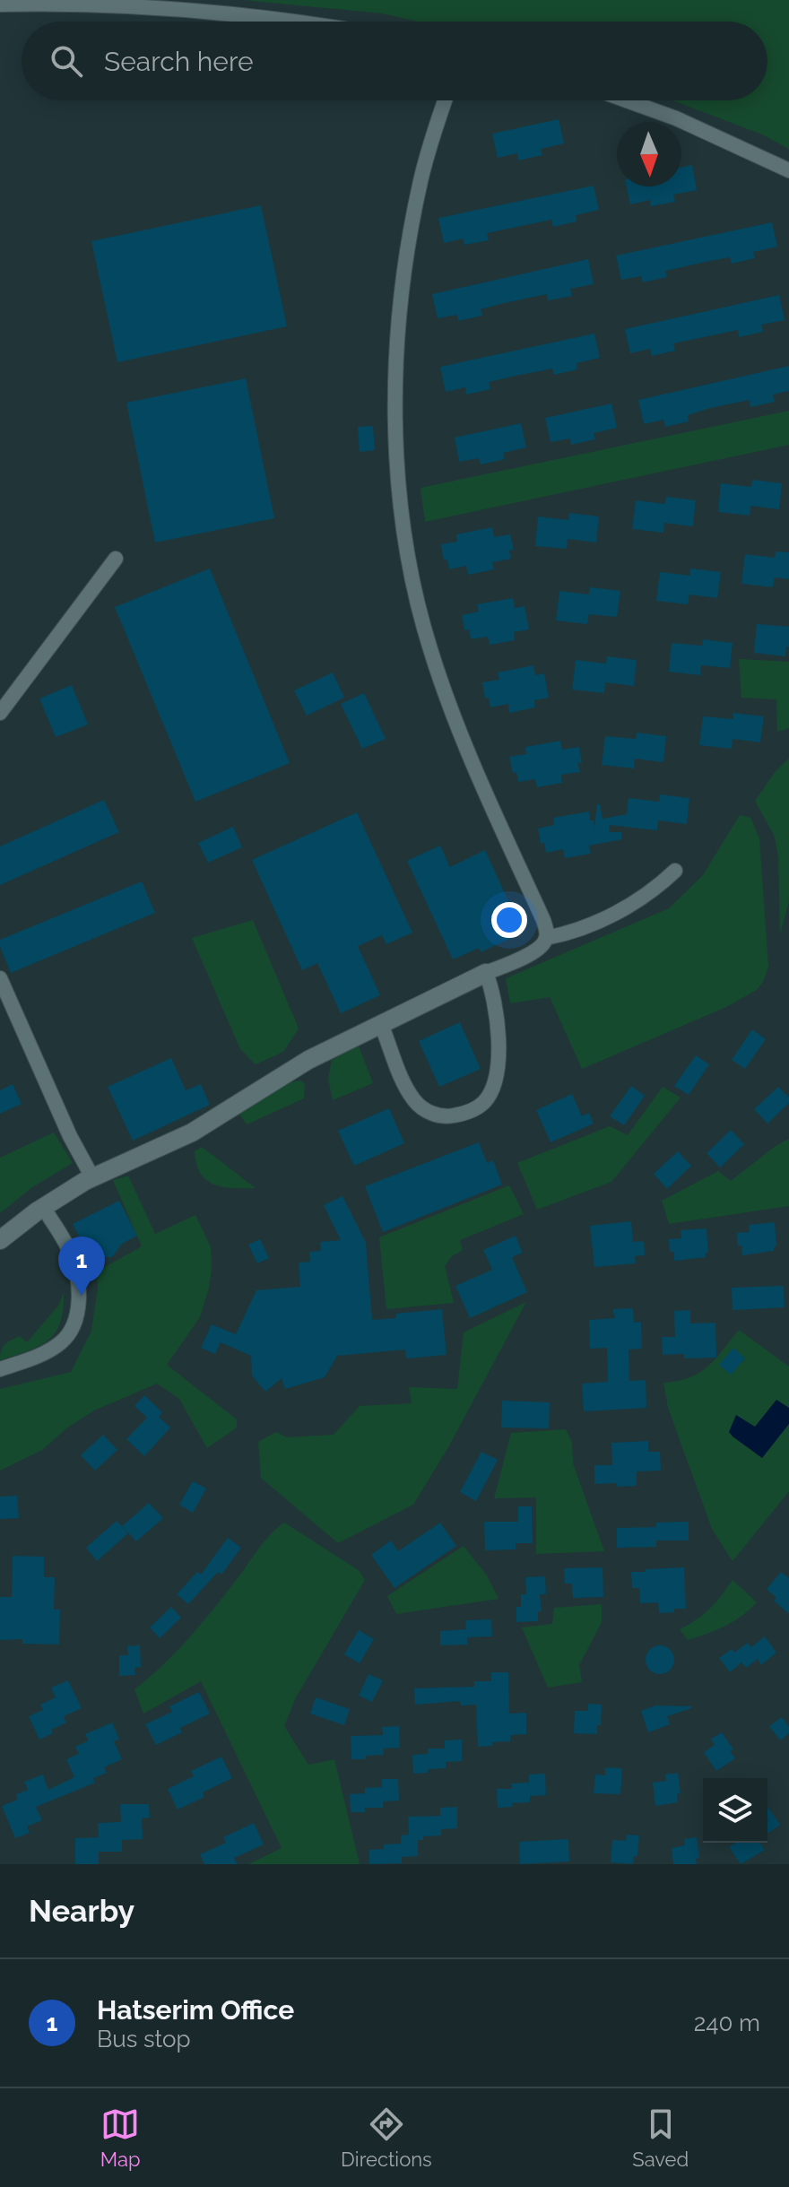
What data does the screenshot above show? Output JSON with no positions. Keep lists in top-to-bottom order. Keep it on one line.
{"north":"bottom","page":{"search":"Search here","pins":"1","heading":"Nearby","list":[{"mark":"1","name":"Hatserim Office","note":"Bus stop","value":"240 m"}],"nav":["Map","Directions","Saved"]}}
